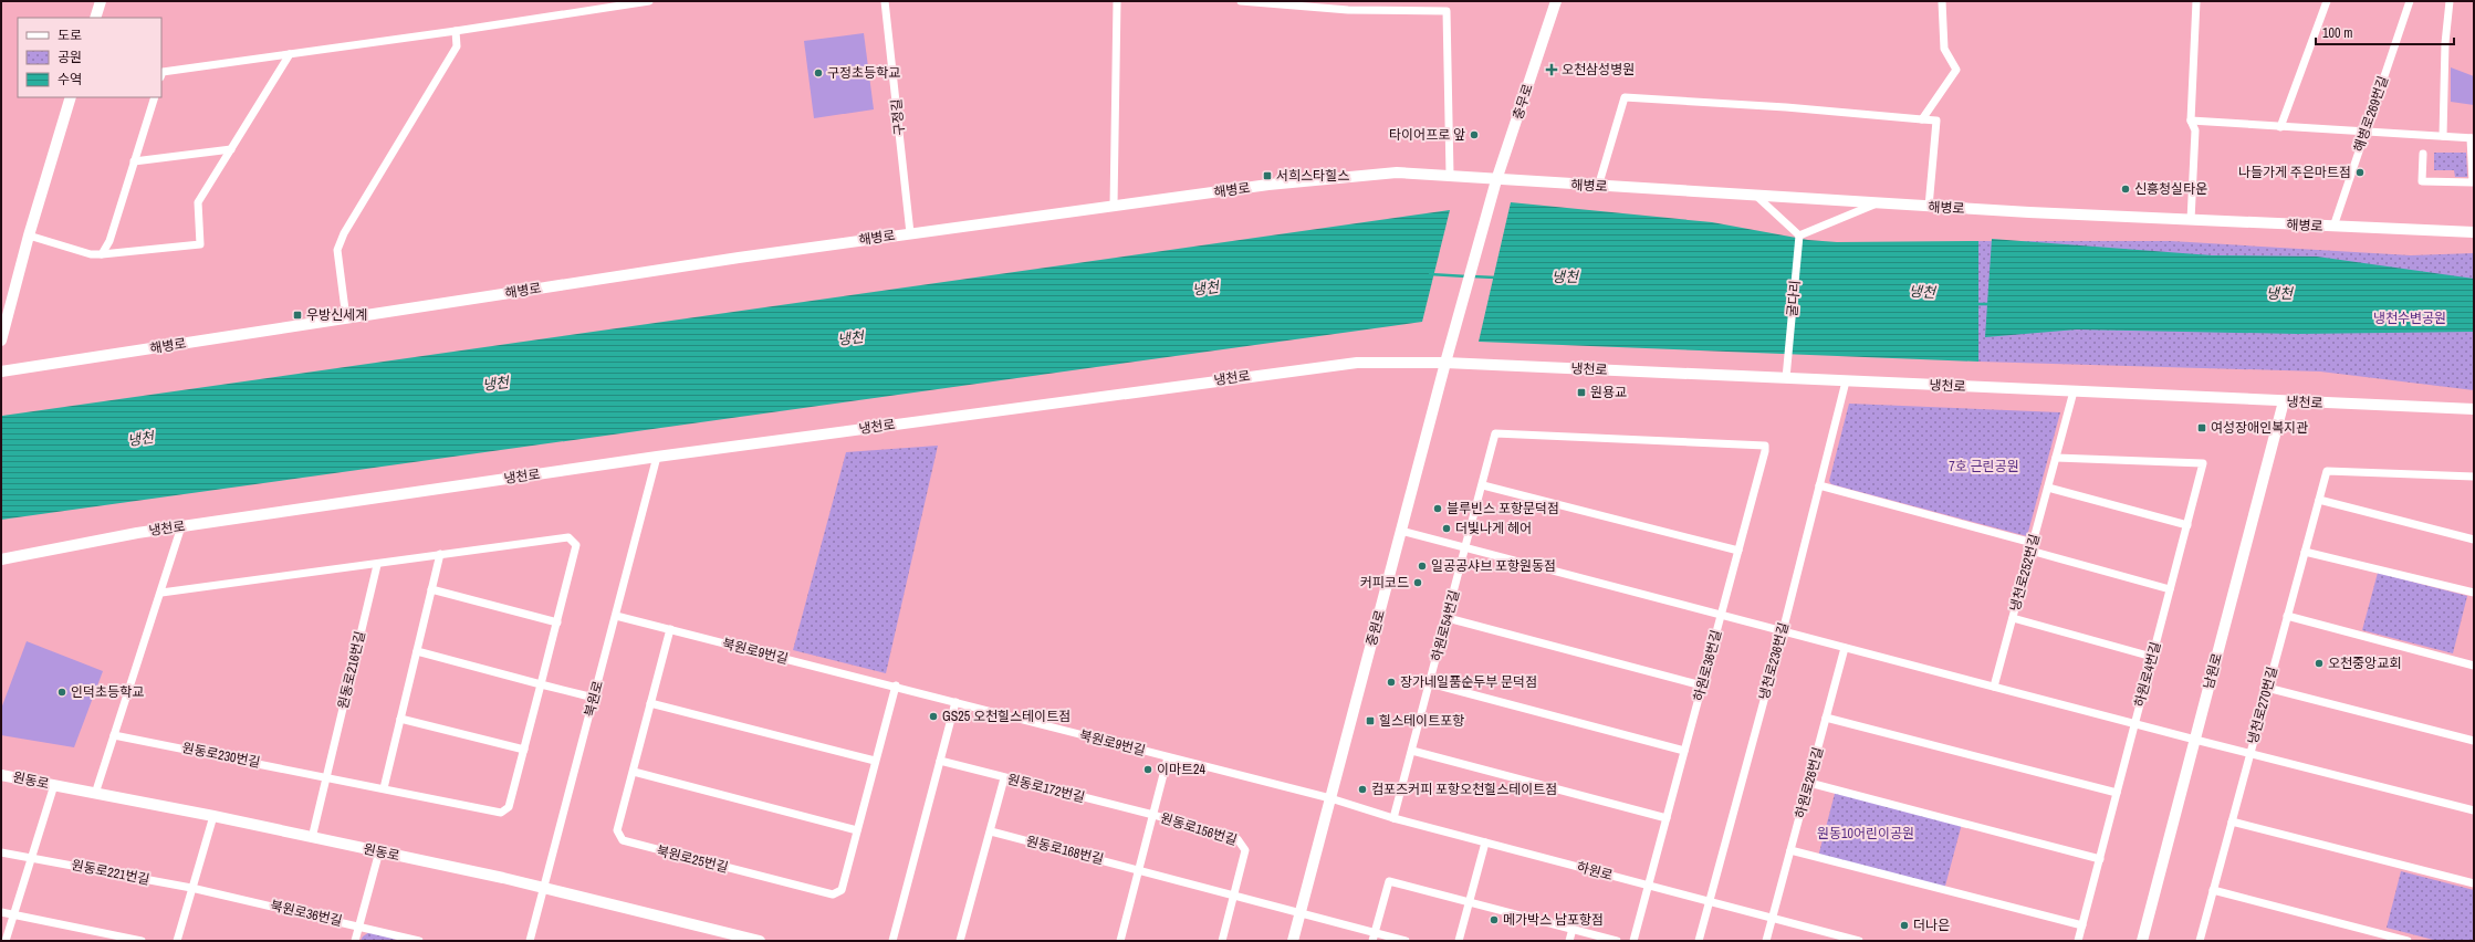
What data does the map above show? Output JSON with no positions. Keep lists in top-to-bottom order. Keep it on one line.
{"streets":{"street":["충무로","해병로269번길","구정길","해병로","굴다리","냉천로","냉천로252번길","하원로54번길","중원로","북원로9번길","냉천로236번길","하원로36번길","원동로216번길","남원로","하원로4번길","북원로","냉천로270번길","원동로230번길","원동로","하원로26번길","원동로172번길","원동로156번길","원동로168번길","북원로25번길","하원로","원동로221번길","북원로36번길"]},"crossings":[["충무로","해병로"],["충무로","중원로"],["해병로269번길","해병로"],["구정길","해병로"],["굴다리","냉천로"],["냉천로","냉천로252번길"],["냉천로","중원로"],["냉천로","냉천로236번길"],["냉천로","남원로"],["냉천로","북원로"],["냉천로252번길","하원로4번길"],["하원로54번길","하원로36번길"],["하원로54번길","하원로"],["중원로","북원로9번길"],["중원로","하원로"],["북원로9번길","북원로"],["북원로9번길","원동로156번길"],["북원로9번길","북원로25번길"],["북원로9번길","하원로"],["냉천로236번길","하원로"],["하원로36번길","하원로"],["원동로216번길","원동로230번길"],["원동로216번길","원동로"],["북원로","원동로"],["하원로26번길","하원로"],["원동로172번길","원동로156번길"],["원동로156번길","원동로168번길"],["원동로221번길","북원로36번길"]],"water":["냉천"],"parks":["냉천수변공원","7호 근린공원","원동10어린이공원"],"places":{"health":["오천삼성병원"],"other":["구정초등학교","타이어프로 앞","나들가게 주은마트점","신흥청실타운","블루빈스 포항문덕점","더빛나게 헤어","일공공샤브 포항원동점","커피코드","오천중앙교회","장가네일품순두부 문덕점","인덕초등학교","GS25 오천힐스테이트점","이마트24","컴포즈커피 포항오천힐스테이트점","메가박스 남포항점","더나은"],"transit":["서희스타힐스","우방신세계","원용교","여성장애인복지관","힐스테이트포항"]},"legend":["도로","공원","수역"],"scale_bar":"100 m"}
